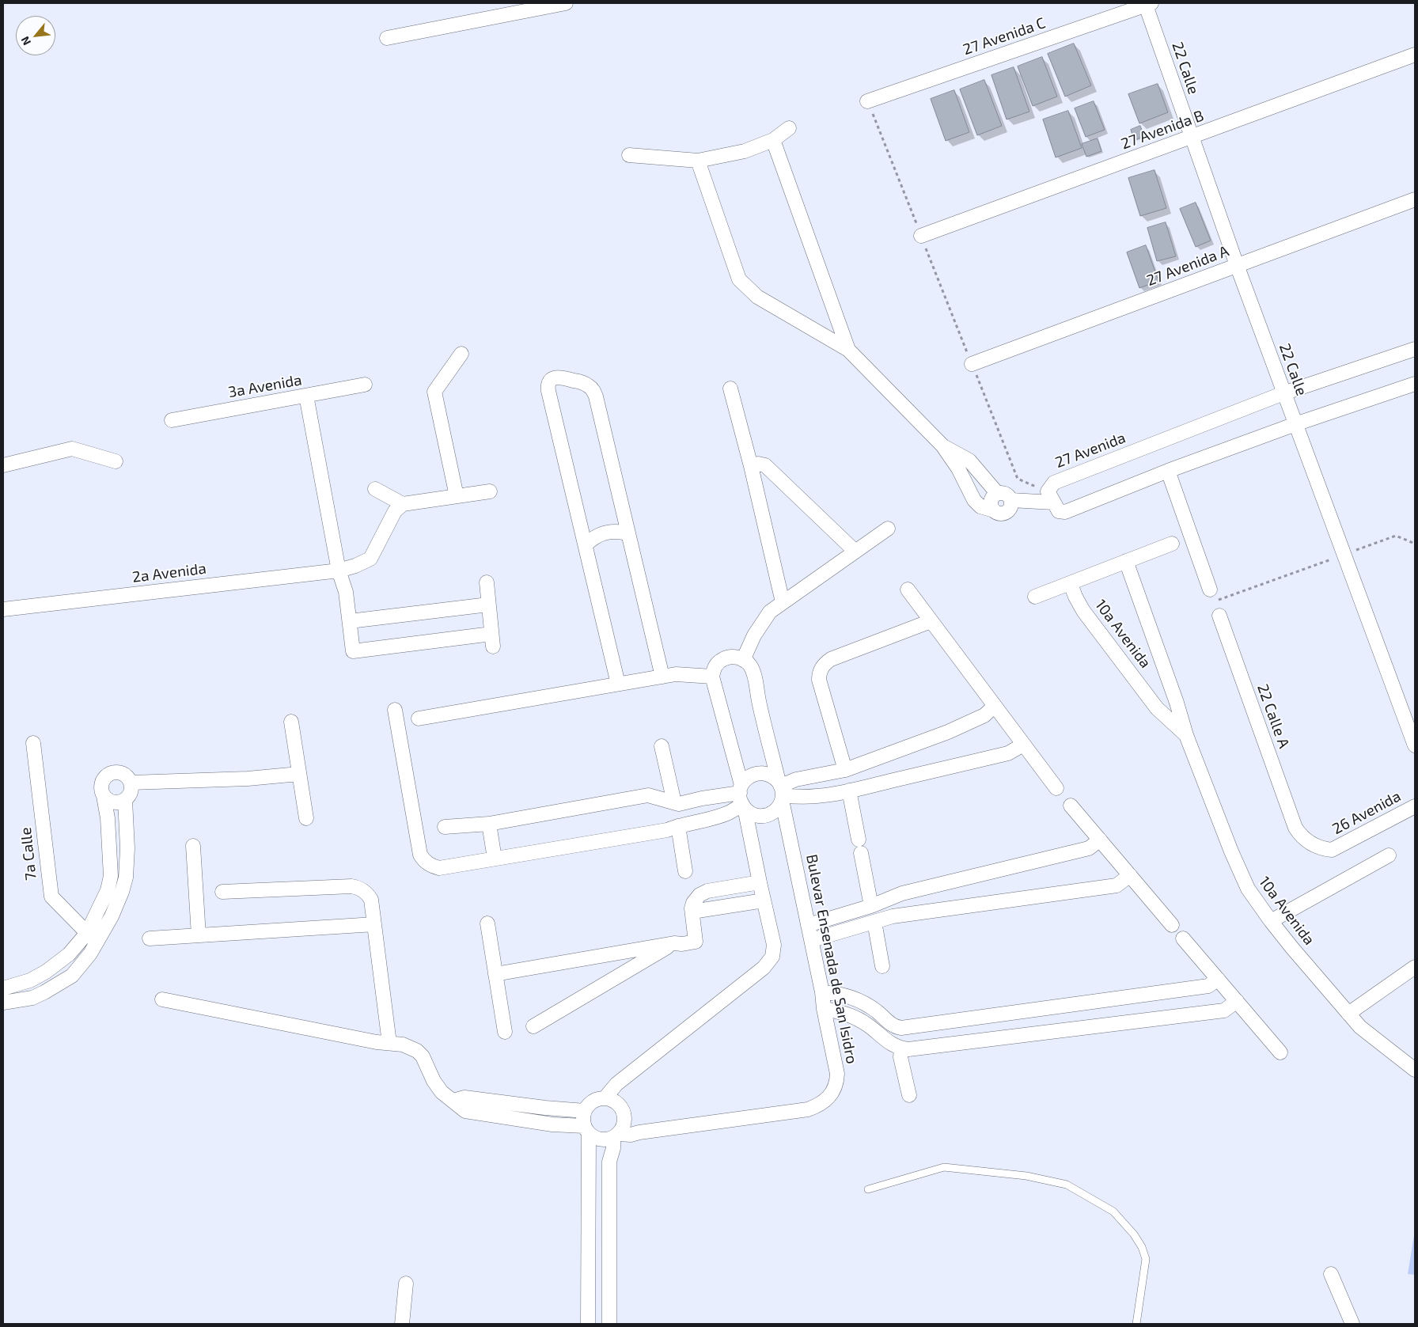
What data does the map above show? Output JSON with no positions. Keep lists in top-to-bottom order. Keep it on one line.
{"streets":{"street":["27 Avenida C","22 Calle","27 Avenida B","27 Avenida A","3a Avenida","27 Avenida","2a Avenida","10a Avenida","22 Calle A","26 Avenida","7a Calle","Bulevar Ensenada de San Isidro"]},"crossings":[["27 Avenida C","22 Calle"],["22 Calle","27 Avenida B"],["22 Calle","27 Avenida A"],["22 Calle","27 Avenida"],["22 Calle A","26 Avenida"]],"north":"bottom left"}
